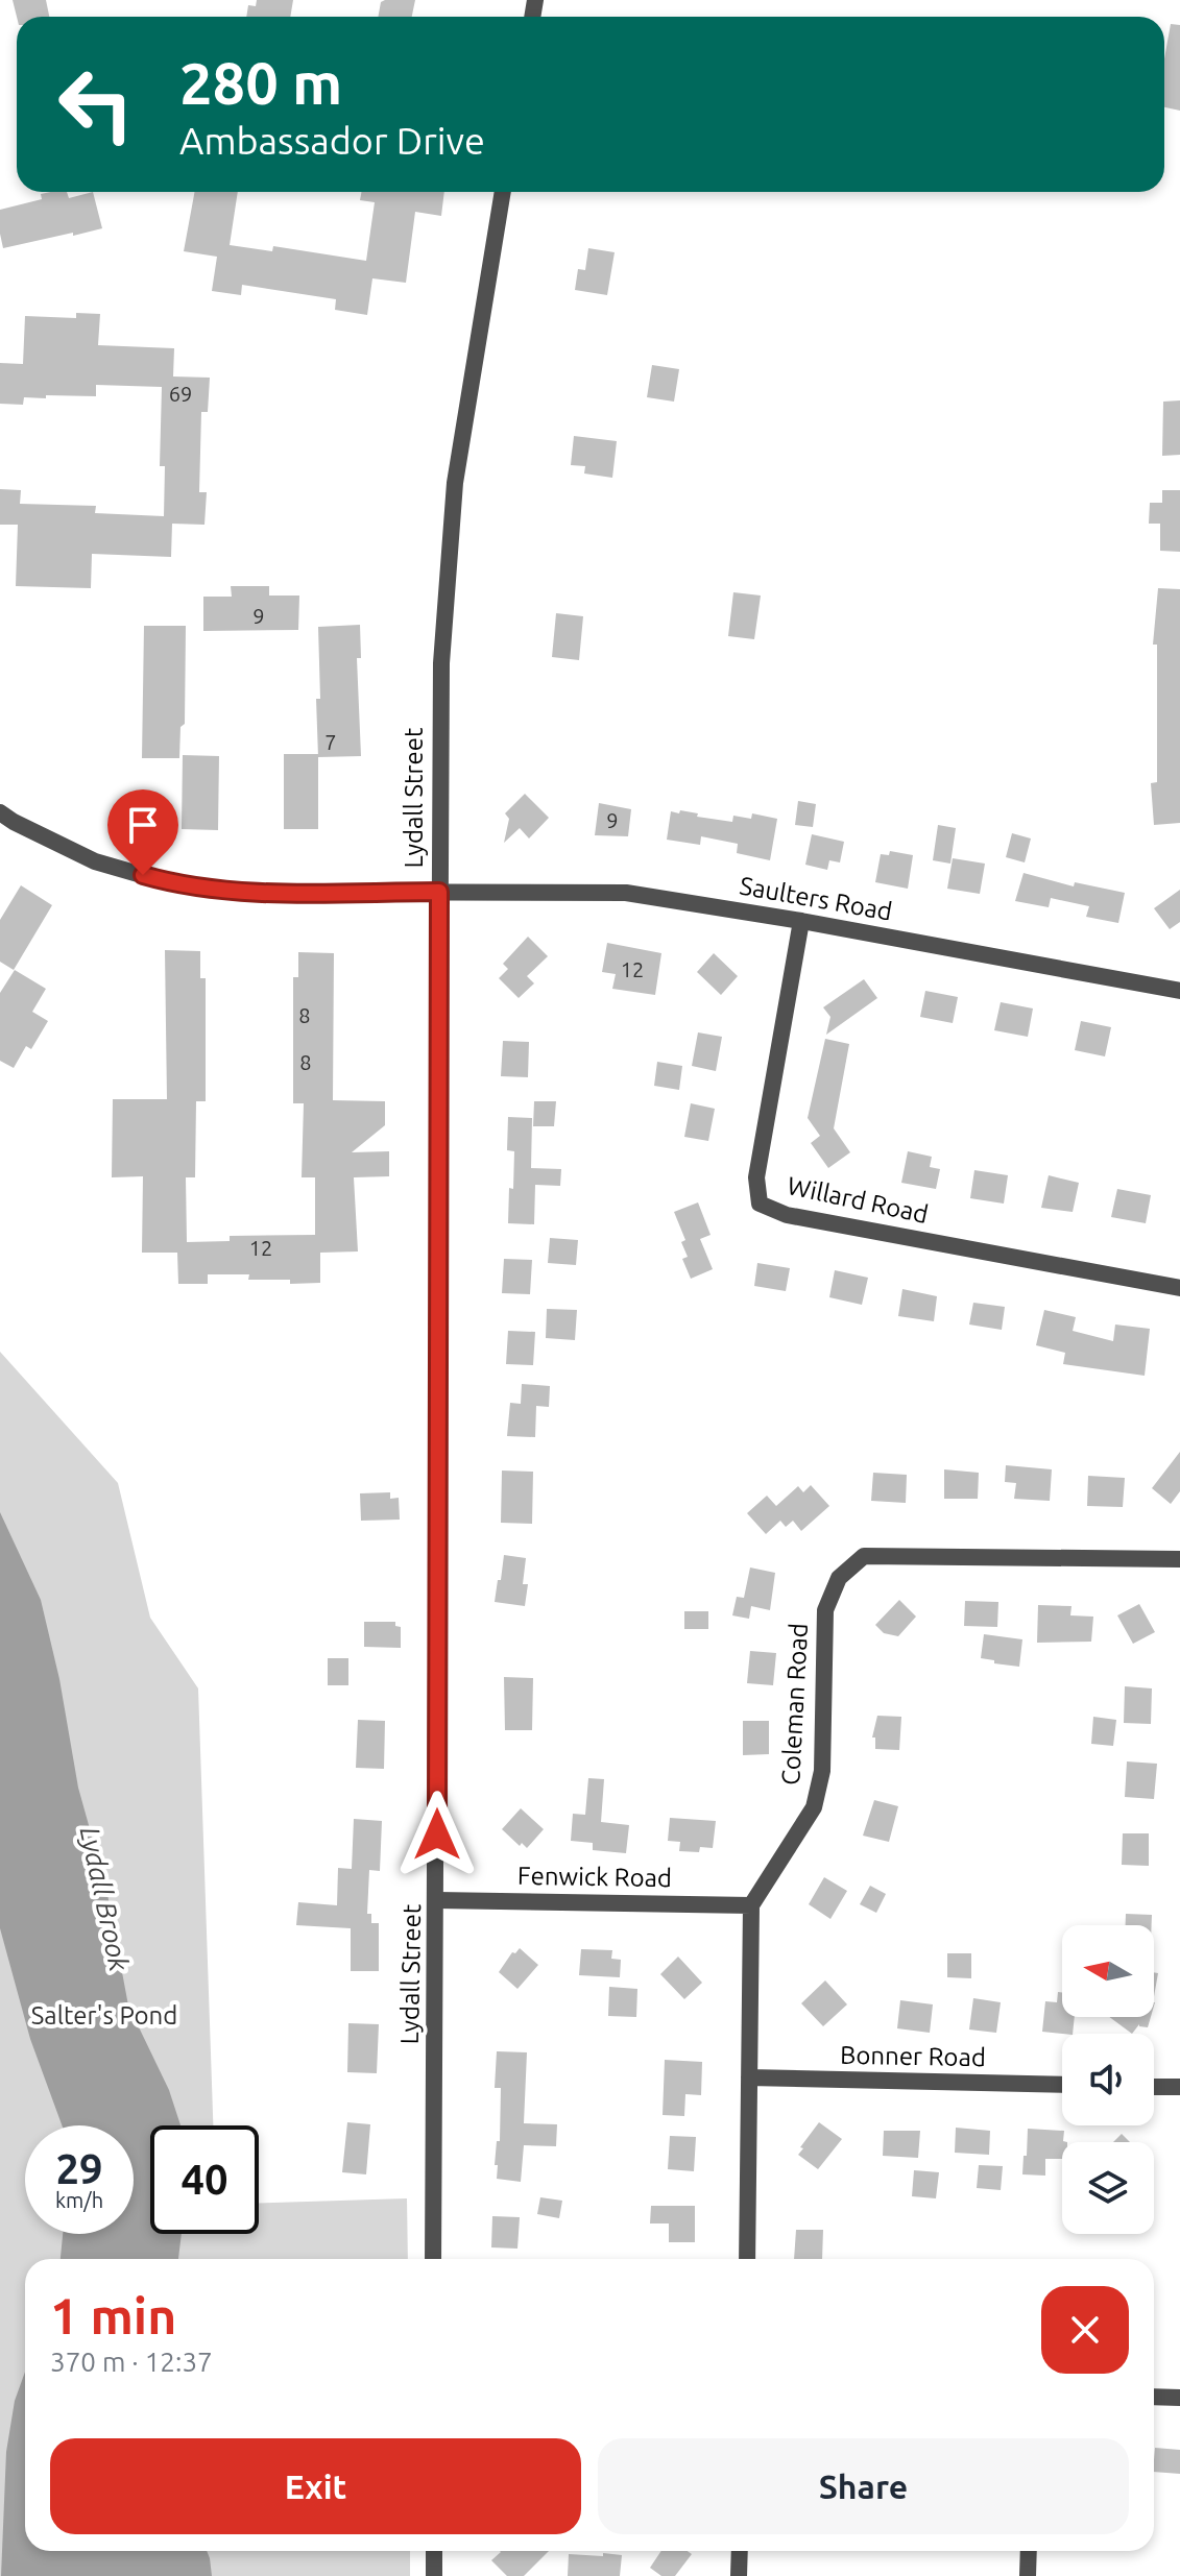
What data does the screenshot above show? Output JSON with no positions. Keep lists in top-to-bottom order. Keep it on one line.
{"streets":{"street":["Lydall Street","Saulters Road","Willard Road","Coleman Road","Fenwick Road","Bonner Road"]},"crossings":[["Lydall Street","Saulters Road"],["Lydall Street","Fenwick Road"],["Saulters Road","Willard Road"],["Coleman Road","Fenwick Road"]],"water":["Lydall Brook"],"parks":["Salter's Pond"],"house_numbers":["69","9","7","9","12","8","8","12"],"north":"left","page":{"turn":["280 m","Ambassador Drive"],"speed":"29 km/h","limit":"40","heading":["1 min","370 m · 12:37"],"buttons":["Exit","Share"]}}
